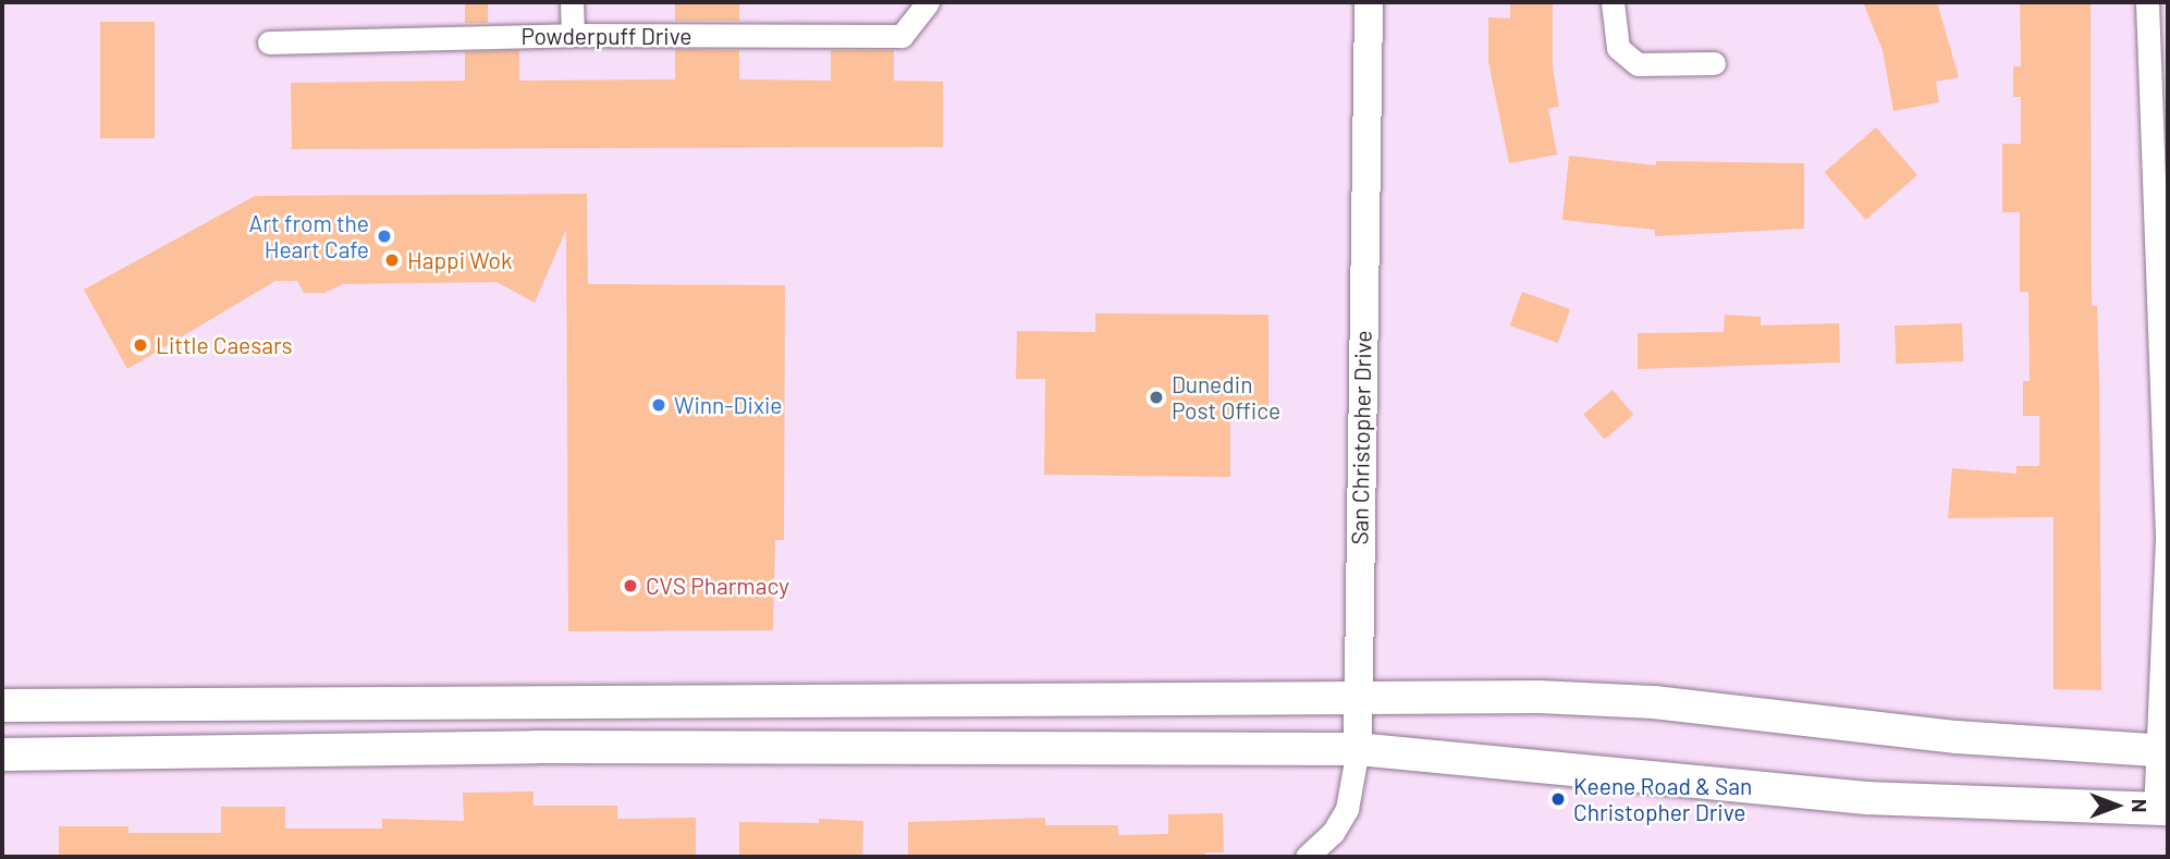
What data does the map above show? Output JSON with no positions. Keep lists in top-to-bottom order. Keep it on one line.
{"streets":{"street":["Powderpuff Drive","San Christopher Drive"]},"places":["Art from the Heart Cafe","Happi Wok","Little Caesars","Dunedin Post Office","Winn-Dixie","CVS Pharmacy","Keene Road & San Christopher Drive"],"north":"right"}
